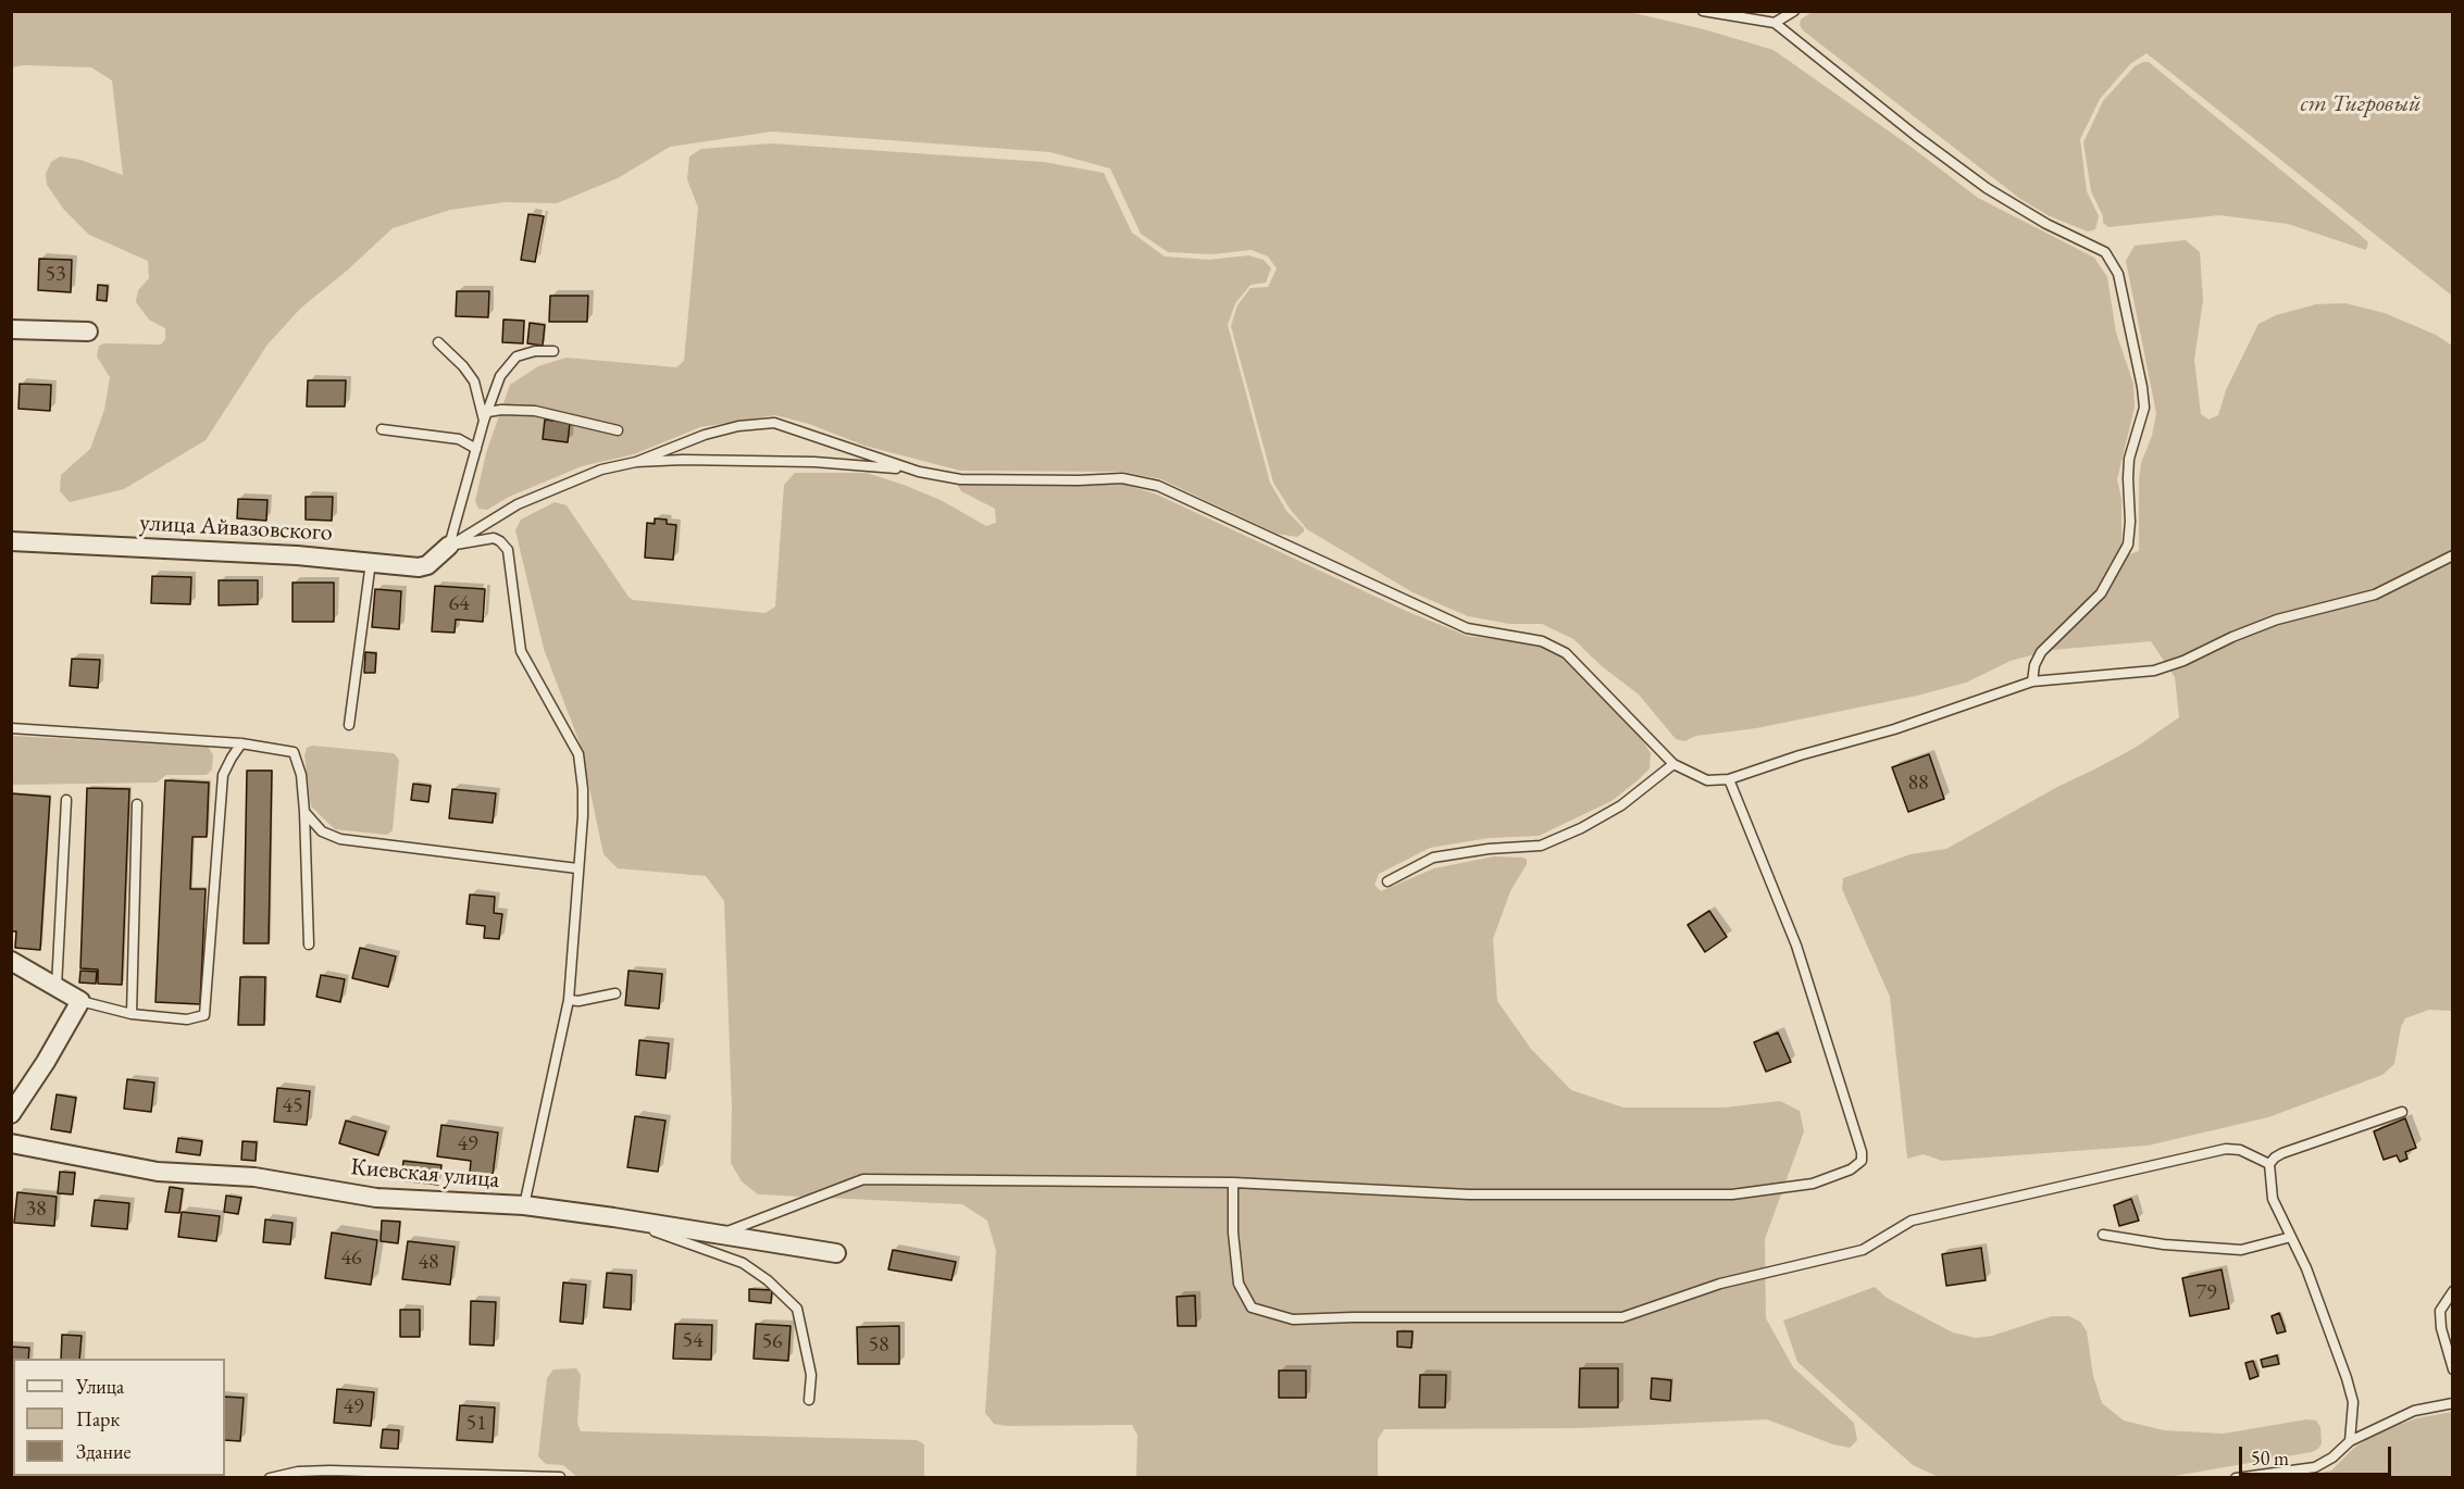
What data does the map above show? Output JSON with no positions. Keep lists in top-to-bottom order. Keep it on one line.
{"streets":{"street":["улица Айвазовского","Киевская улица"]},"parks":["ст Тигровый"],"house_numbers":["53","64","88","45","49","38","46","48","79","54","56","58","49","51"],"legend":["Улица","Парк","Здание"],"scale_bar":"50 m"}
